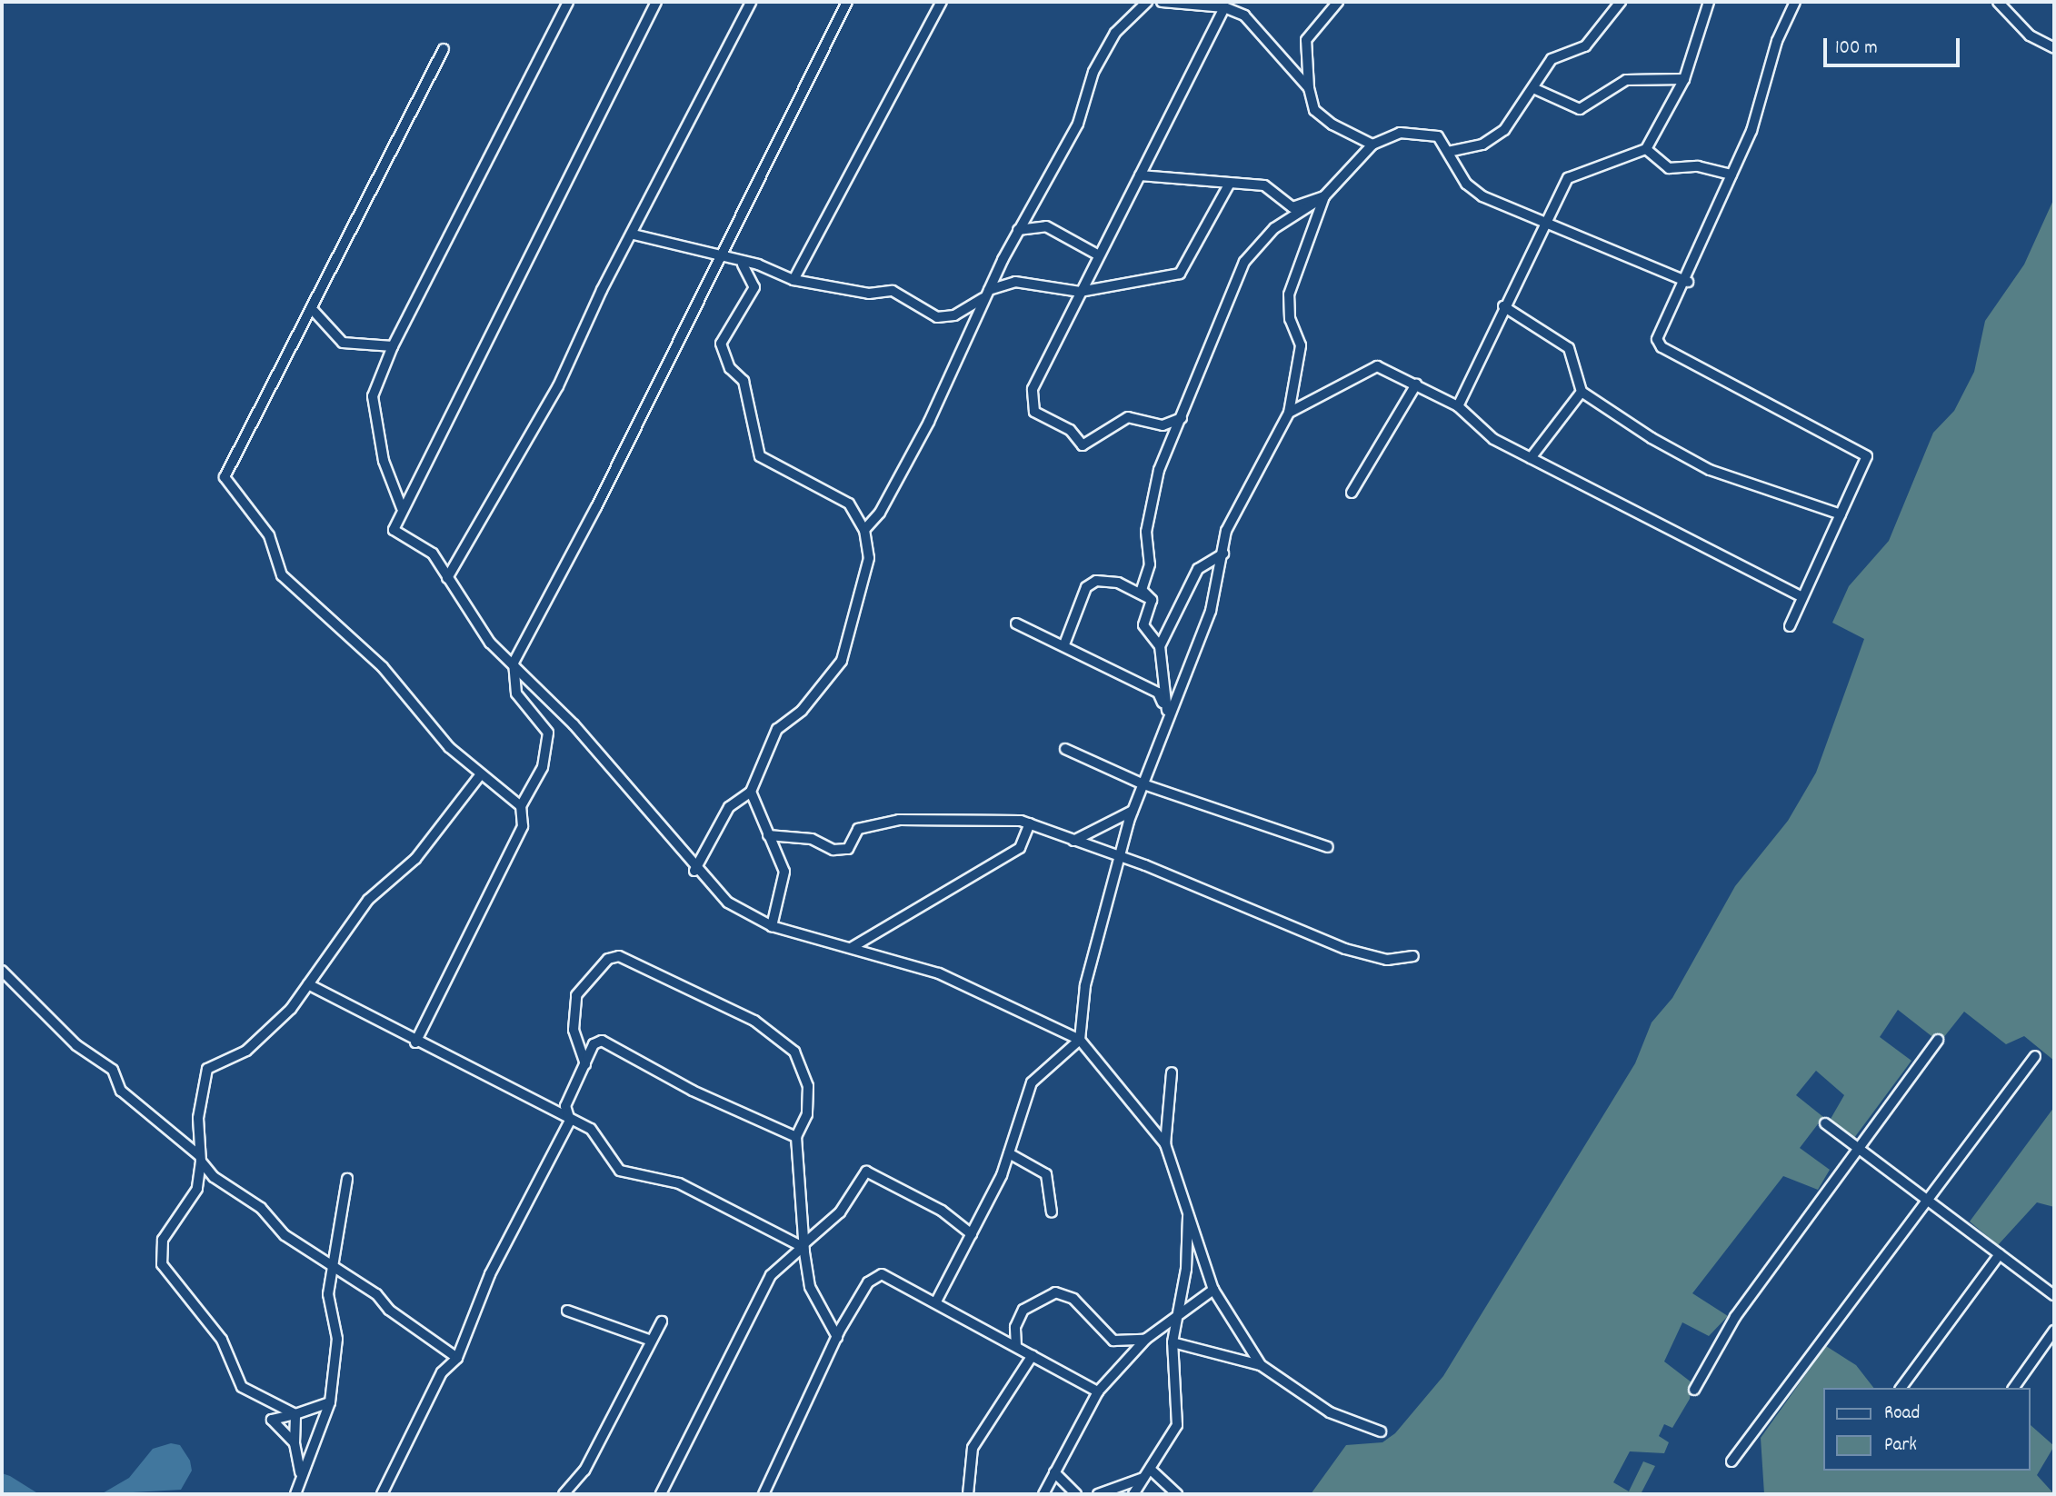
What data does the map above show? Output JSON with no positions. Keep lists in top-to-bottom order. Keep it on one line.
{"legend":["Road","Park"],"scale_bar":"100 m"}
